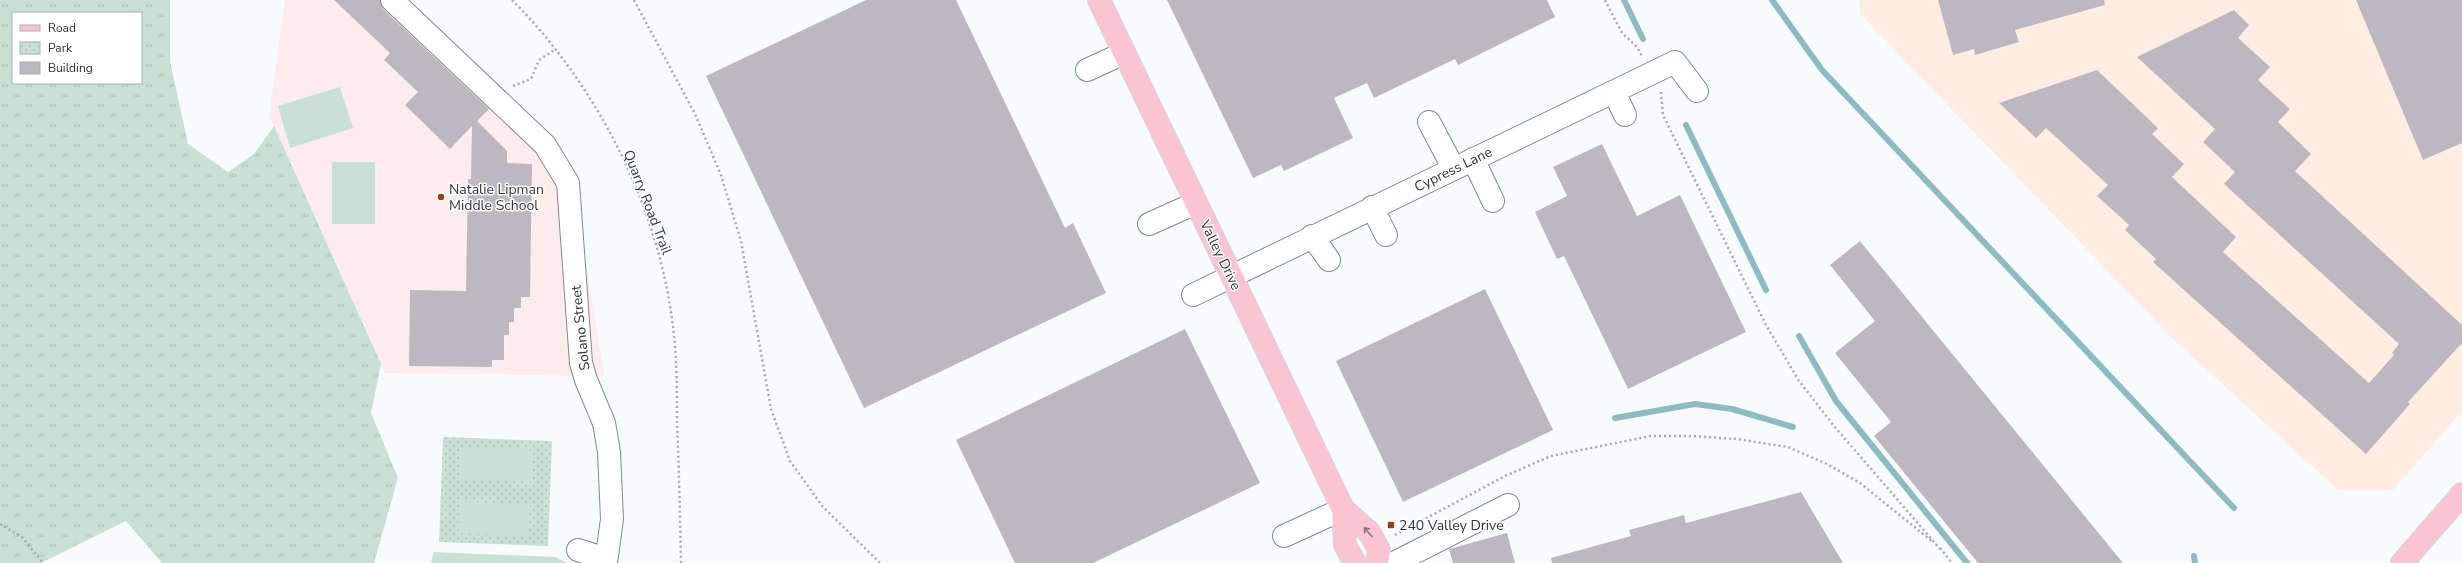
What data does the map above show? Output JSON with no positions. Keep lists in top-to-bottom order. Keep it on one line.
{"streets":{"main road":["Valley Drive"],"street":["Cypress Lane","Solano Street"],"path":["Quarry Road Trail"]},"crossings":[["Cypress Lane","Valley Drive"]],"places":{"other":["Natalie Lipman Middle School"],"transit":["240 Valley Drive"]},"legend":["Road","Park","Building"]}
